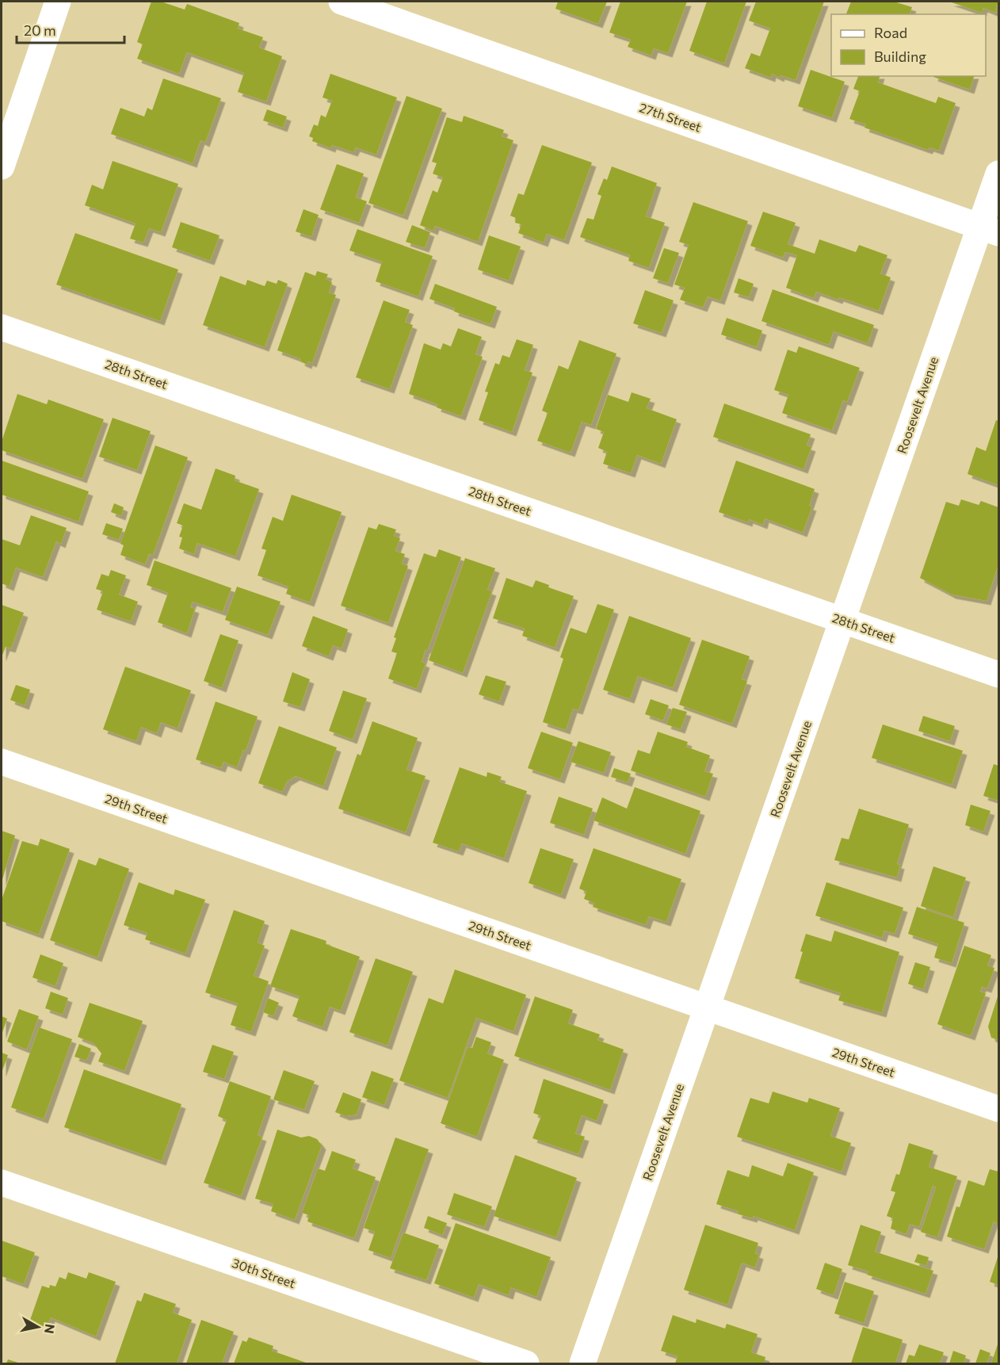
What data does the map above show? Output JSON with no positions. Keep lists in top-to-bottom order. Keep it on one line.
{"streets":{"street":["27th Street","28th Street","Roosevelt Avenue","29th Street","30th Street"]},"crossings":[["27th Street","Roosevelt Avenue"],["28th Street","Roosevelt Avenue"],["Roosevelt Avenue","29th Street"]],"legend":["Road","Building"],"scale_bar":"20 m","north":"right"}
